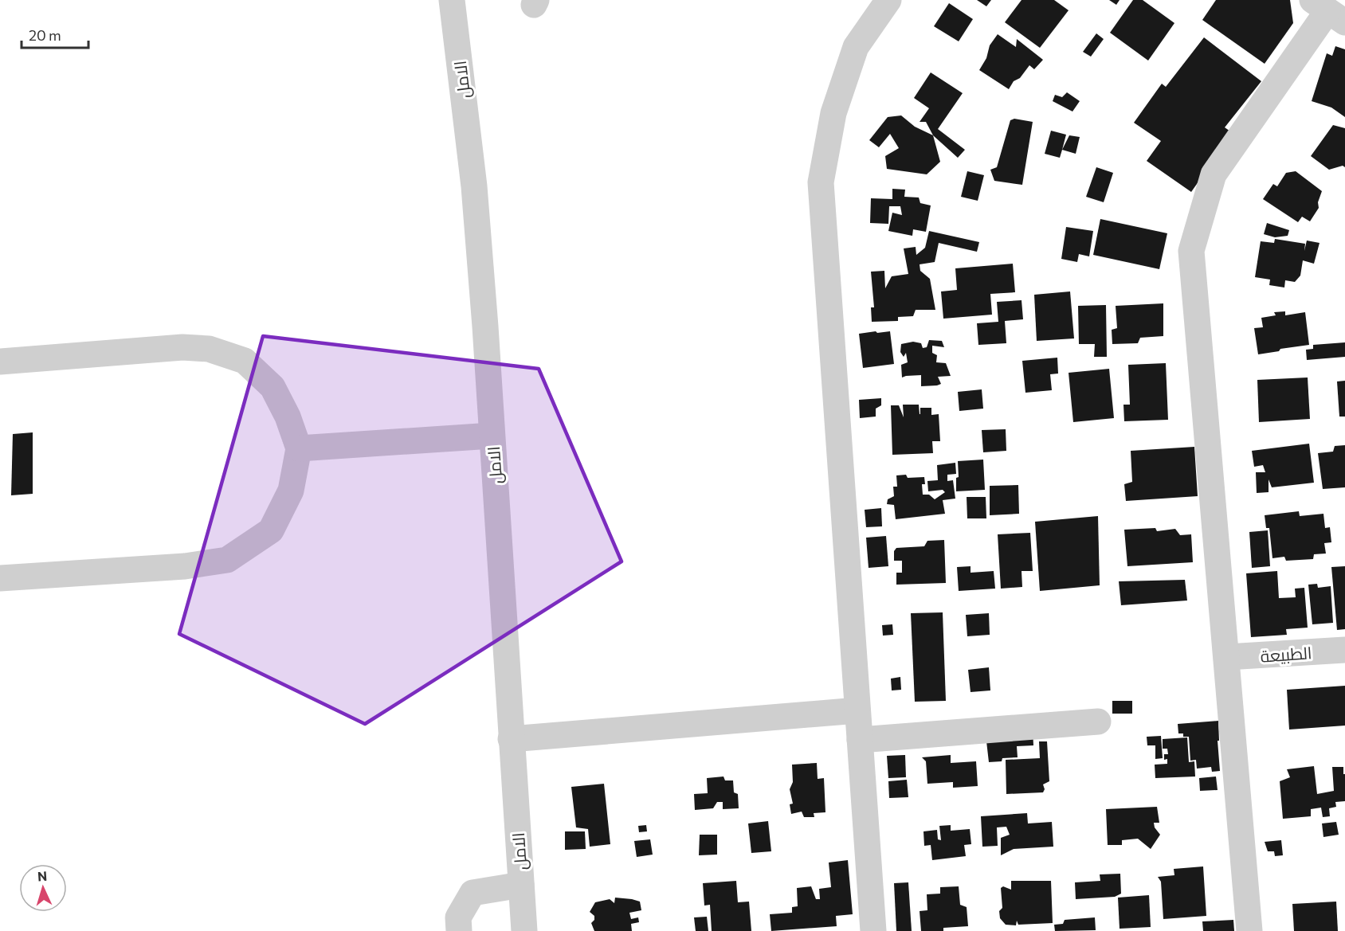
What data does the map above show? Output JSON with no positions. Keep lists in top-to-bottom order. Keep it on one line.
{"streets":{"street":["الامل","الطبيعة"]},"scale_bar":"20 m","north":"top"}
